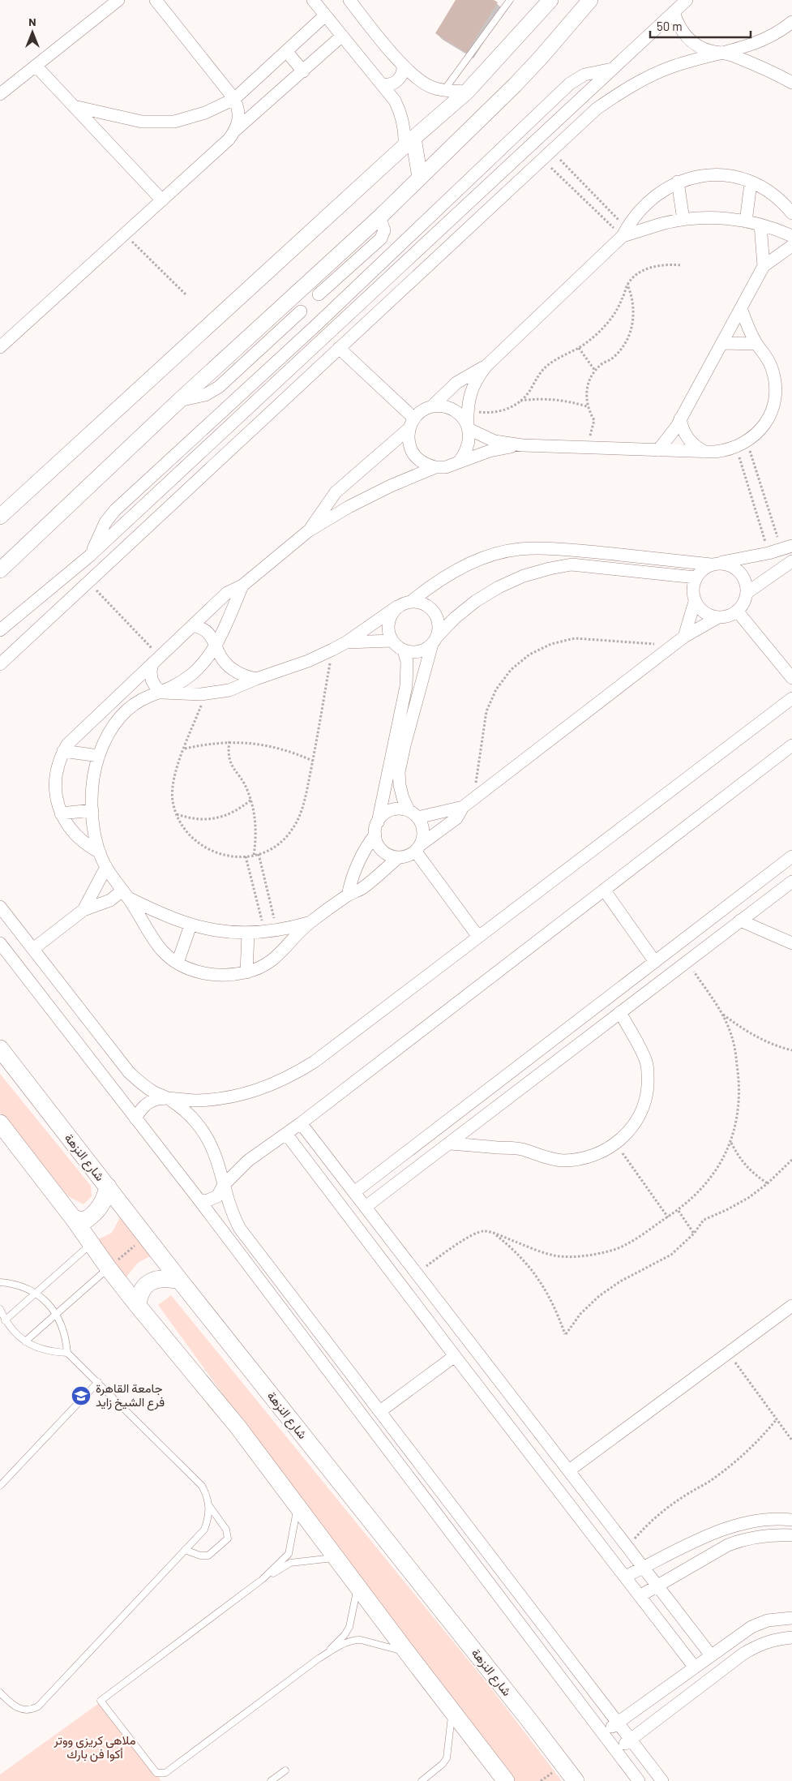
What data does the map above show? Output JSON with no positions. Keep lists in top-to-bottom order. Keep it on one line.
{"streets":{"main road":["شارع النزهة"]},"parks":["ملاهى كريزى ووتر أكوا فن بارك"],"places":{"school or university":["جامعة القاهرة فرع الشيخ زايد"]},"scale_bar":"50 m","north":"top"}
